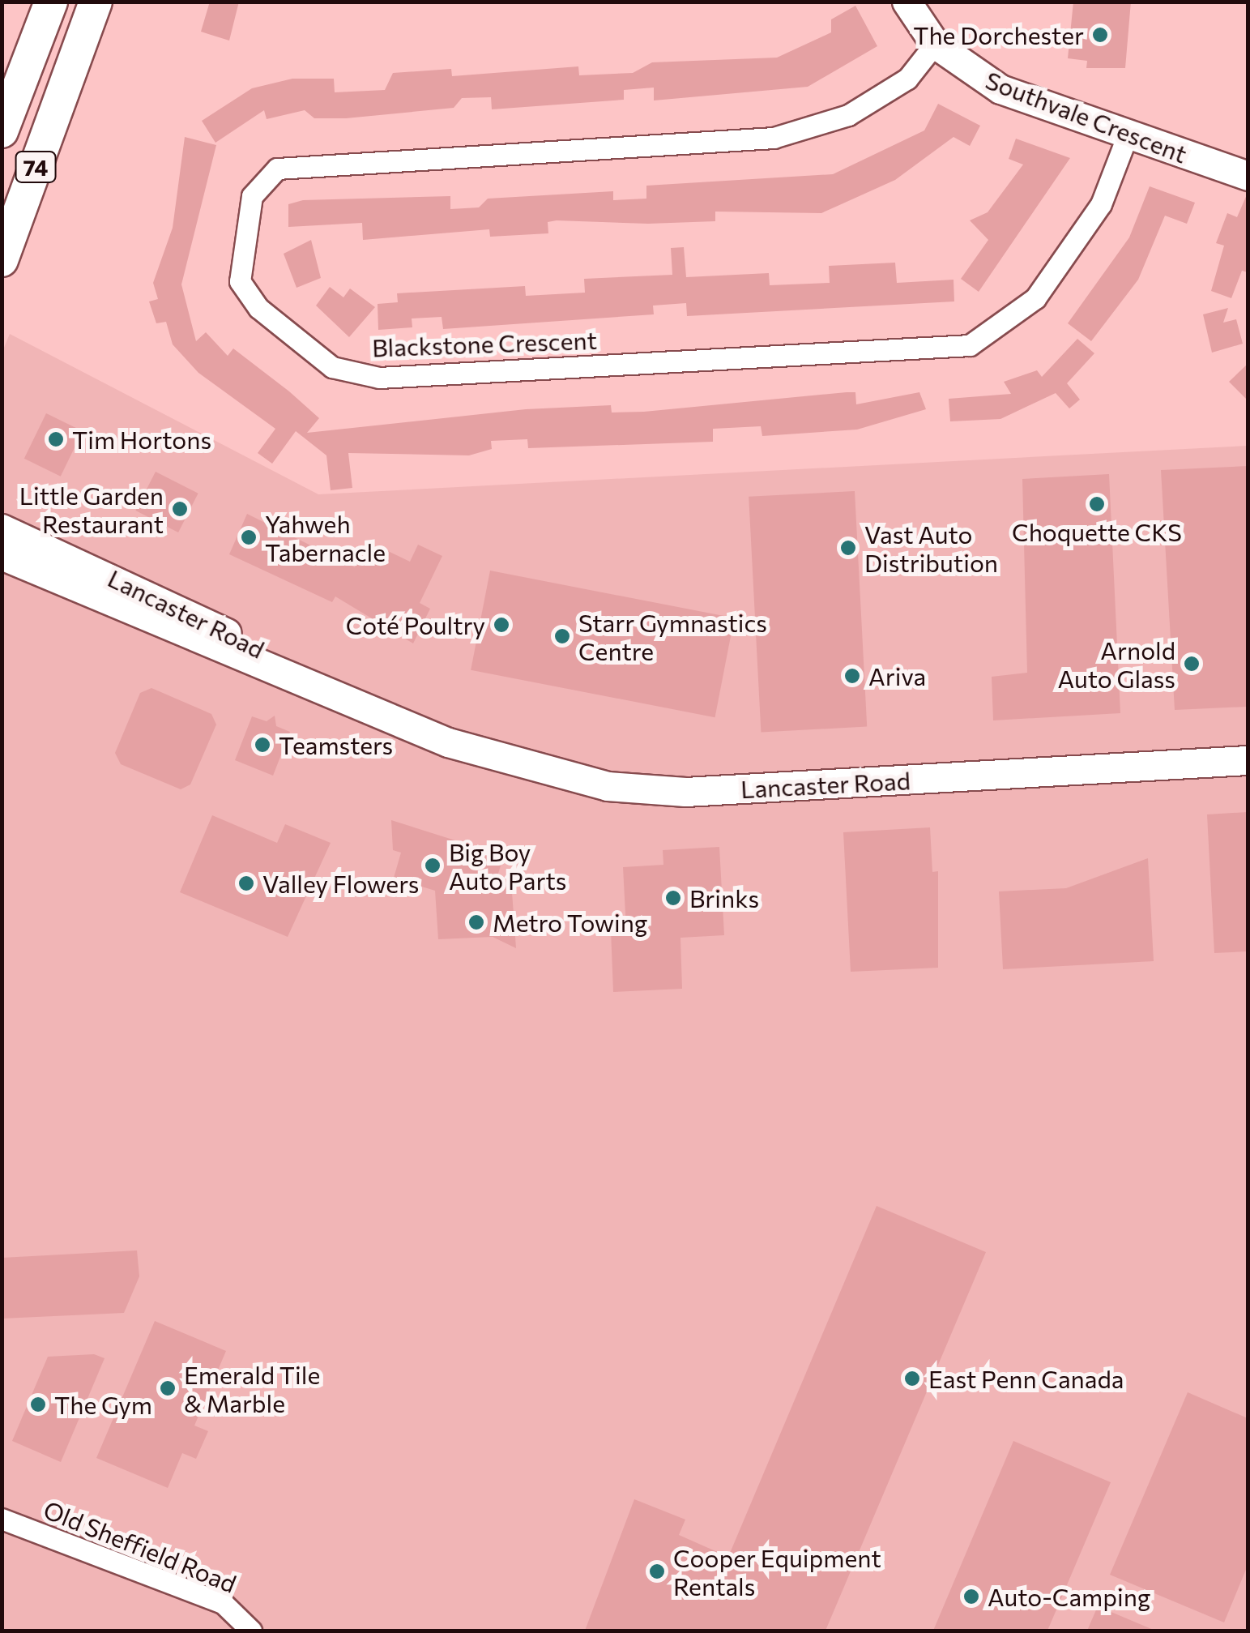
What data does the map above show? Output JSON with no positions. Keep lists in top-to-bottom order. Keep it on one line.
{"streets":{"main road":["74"],"street":["Southvale Crescent","Blackstone Crescent","Lancaster Road","Old Sheffield Road"]},"crossings":[["Southvale Crescent","Blackstone Crescent"]],"places":["The Dorchester","Tim Hortons","Choquette CKS","Little Garden Restaurant","Yahweh Tabernacle","Vast Auto Distribution","Coté Poultry","Starr Gymnastics Centre","Arnold Auto Glass","Ariva","Teamsters","Big Boy Auto Parts","Valley Flowers","Brinks","Metro Towing","East Penn Canada","Emerald Tile & Marble","The Gym","Cooper Equipment Rentals","Auto-Camping"]}
